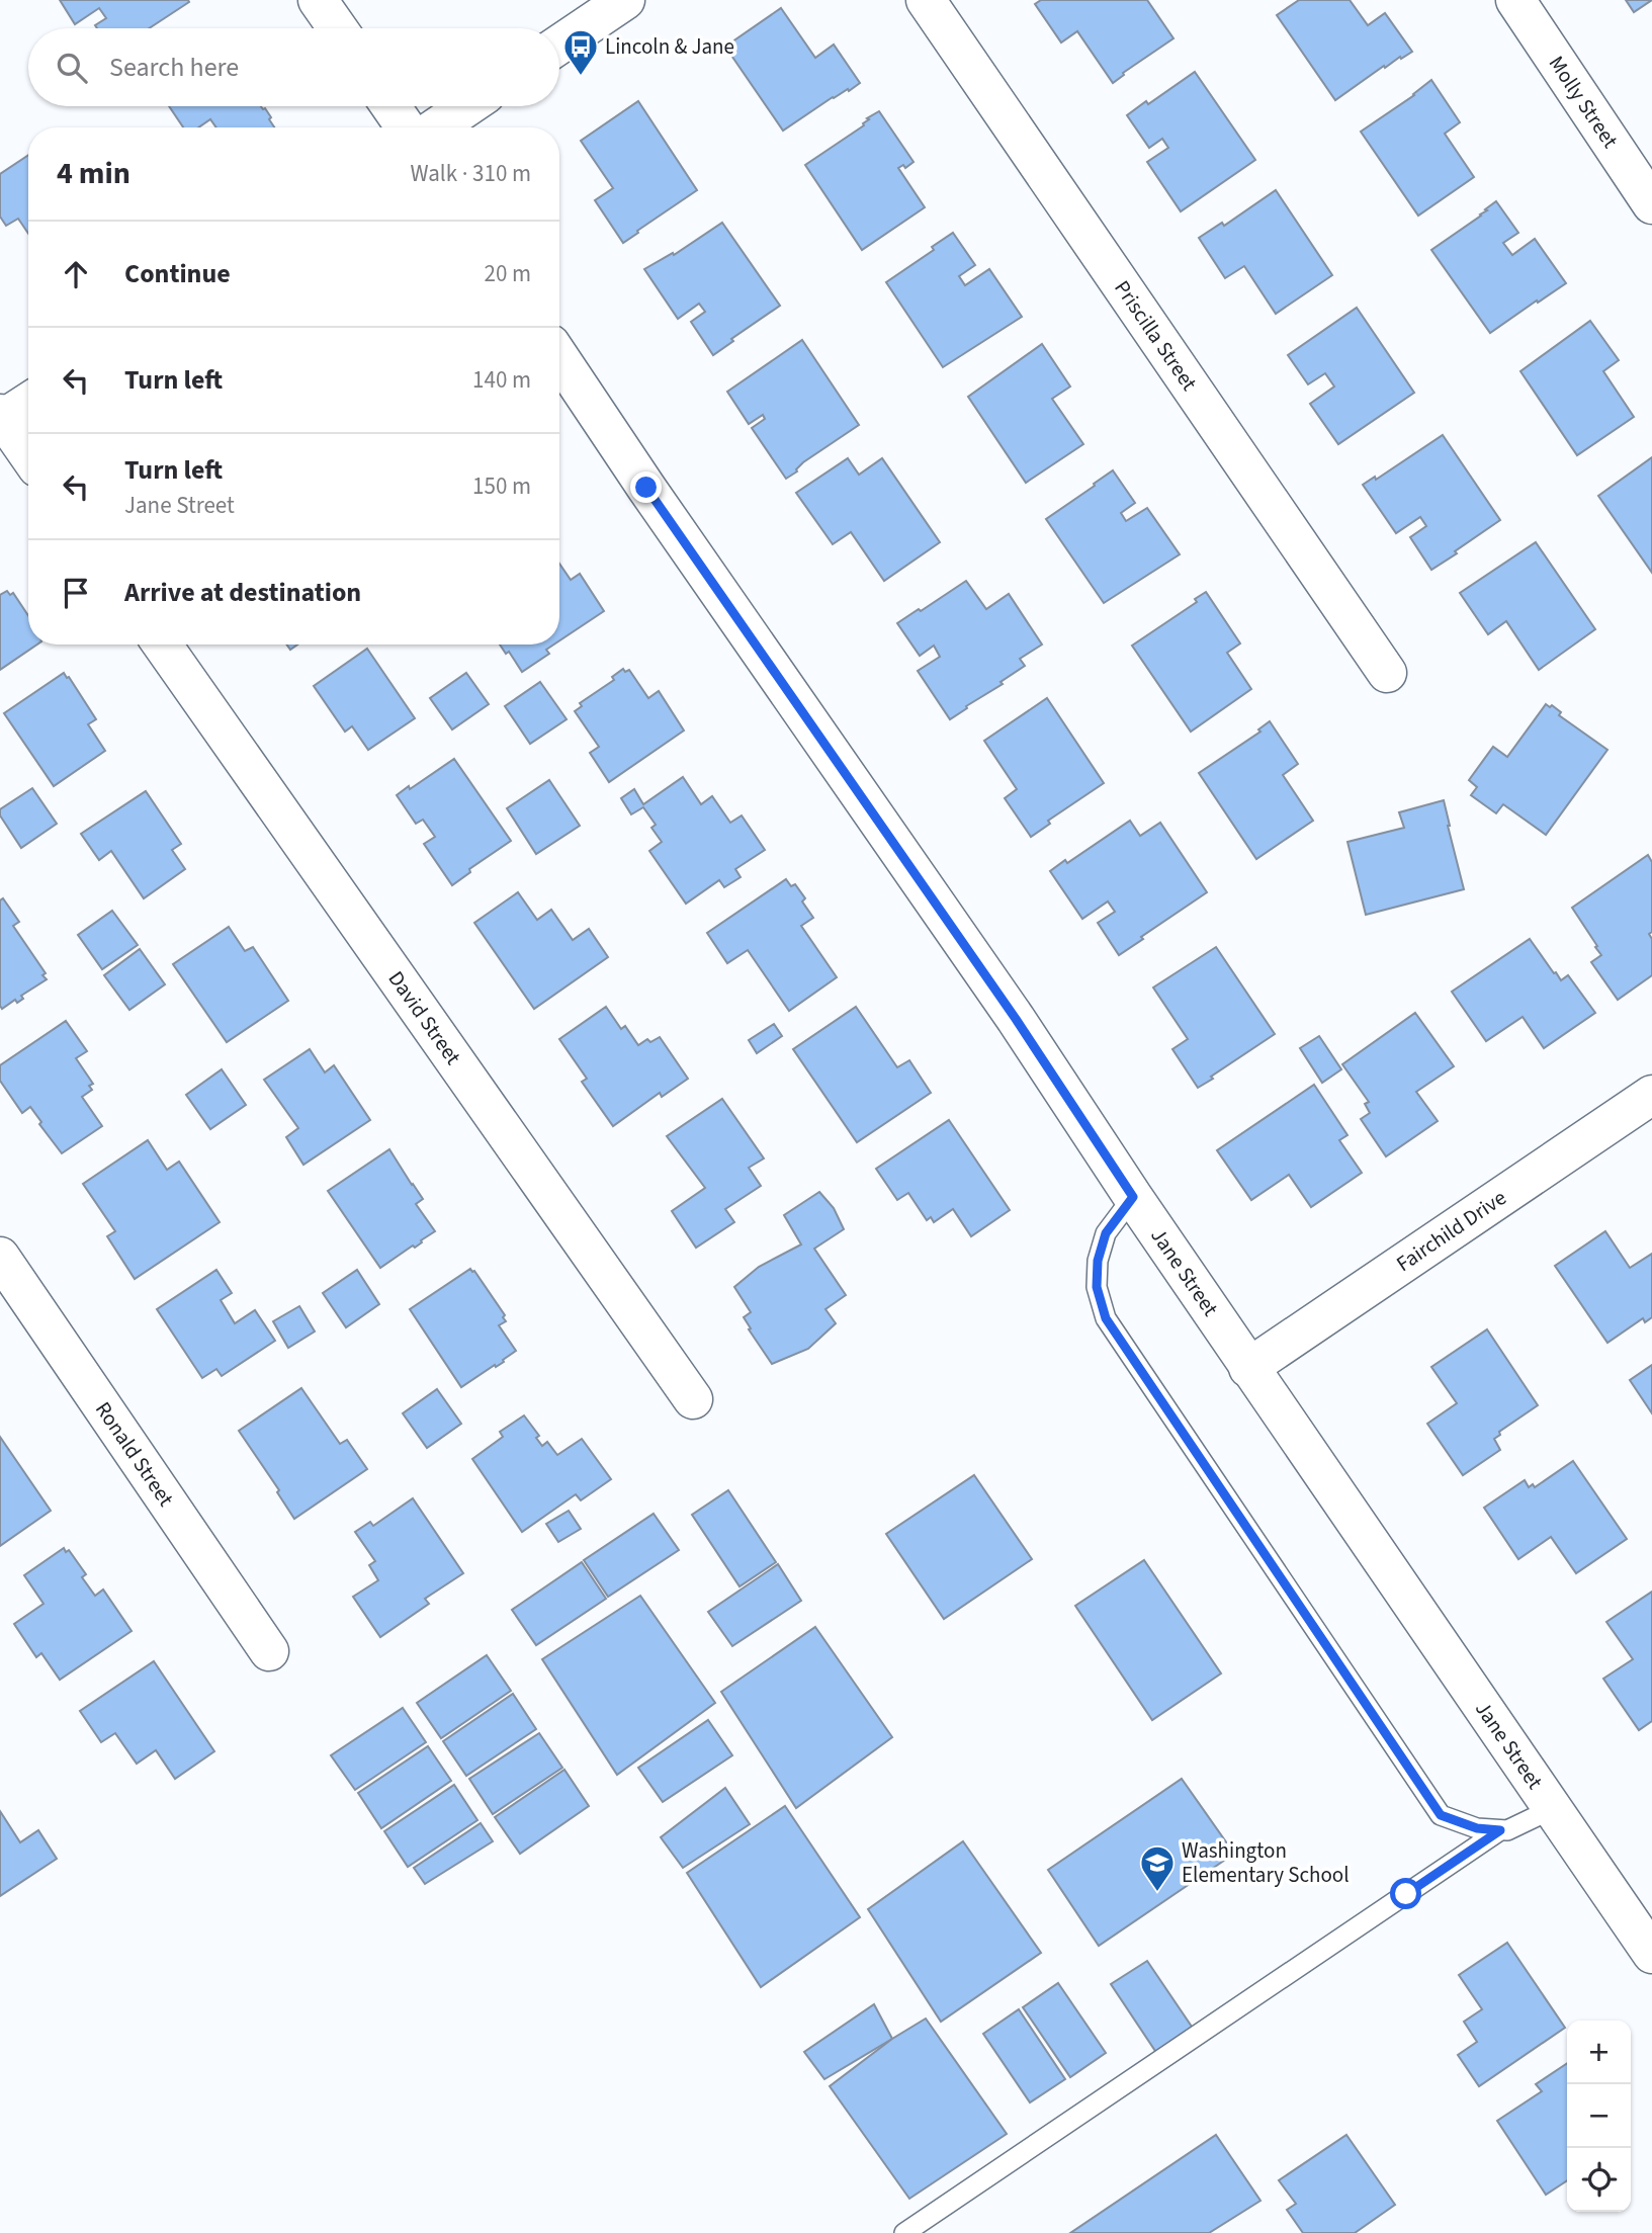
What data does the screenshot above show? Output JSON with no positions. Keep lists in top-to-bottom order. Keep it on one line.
{"streets":{"street":["Molly Street","Priscilla Street","David Street","Fairchild Drive","Jane Street","Ronald Street"]},"crossings":[["Fairchild Drive","Jane Street"]],"places":{"bus stop":["Lincoln & Jane"],"school or university":["Washington Elementary School"]},"page":{"search":"Search here","heading":["4 min","Walk · 310 m"],"list":[["Continue","20 m"],["Turn left","140 m"],["Turn left","Jane Street","150 m"],"Arrive at destination"],"map_buttons":["+","−"]}}
